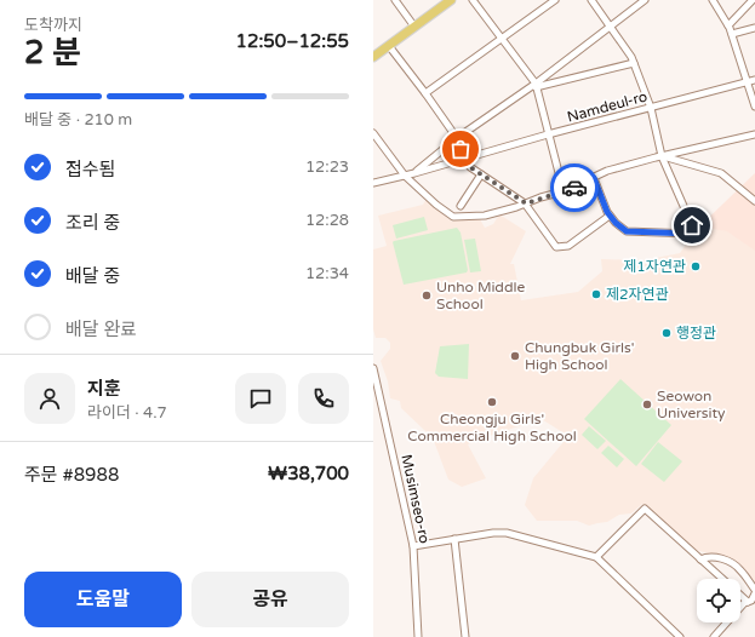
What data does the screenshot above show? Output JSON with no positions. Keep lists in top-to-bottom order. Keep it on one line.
{"streets":{"street":["Namdeul-ro","Musimseo-ro"]},"places":["제1자연관","제2자연관","Unho Middle School","행정관","Chungbuk Girls' High School","Cheongju Girls' Commercial High School","Seowon University"],"page":{"heading":["2 분","도착까지","12:50–12:55"],"panel":["지훈","라이더 · 4.7","주문 #8988","₩38,700"],"bar":"배달 중 · 210 m","list":[["접수됨","12:23"],["조리 중","12:28"],["배달 중","12:34"],"배달 완료"],"buttons":["도움말","공유"]}}
